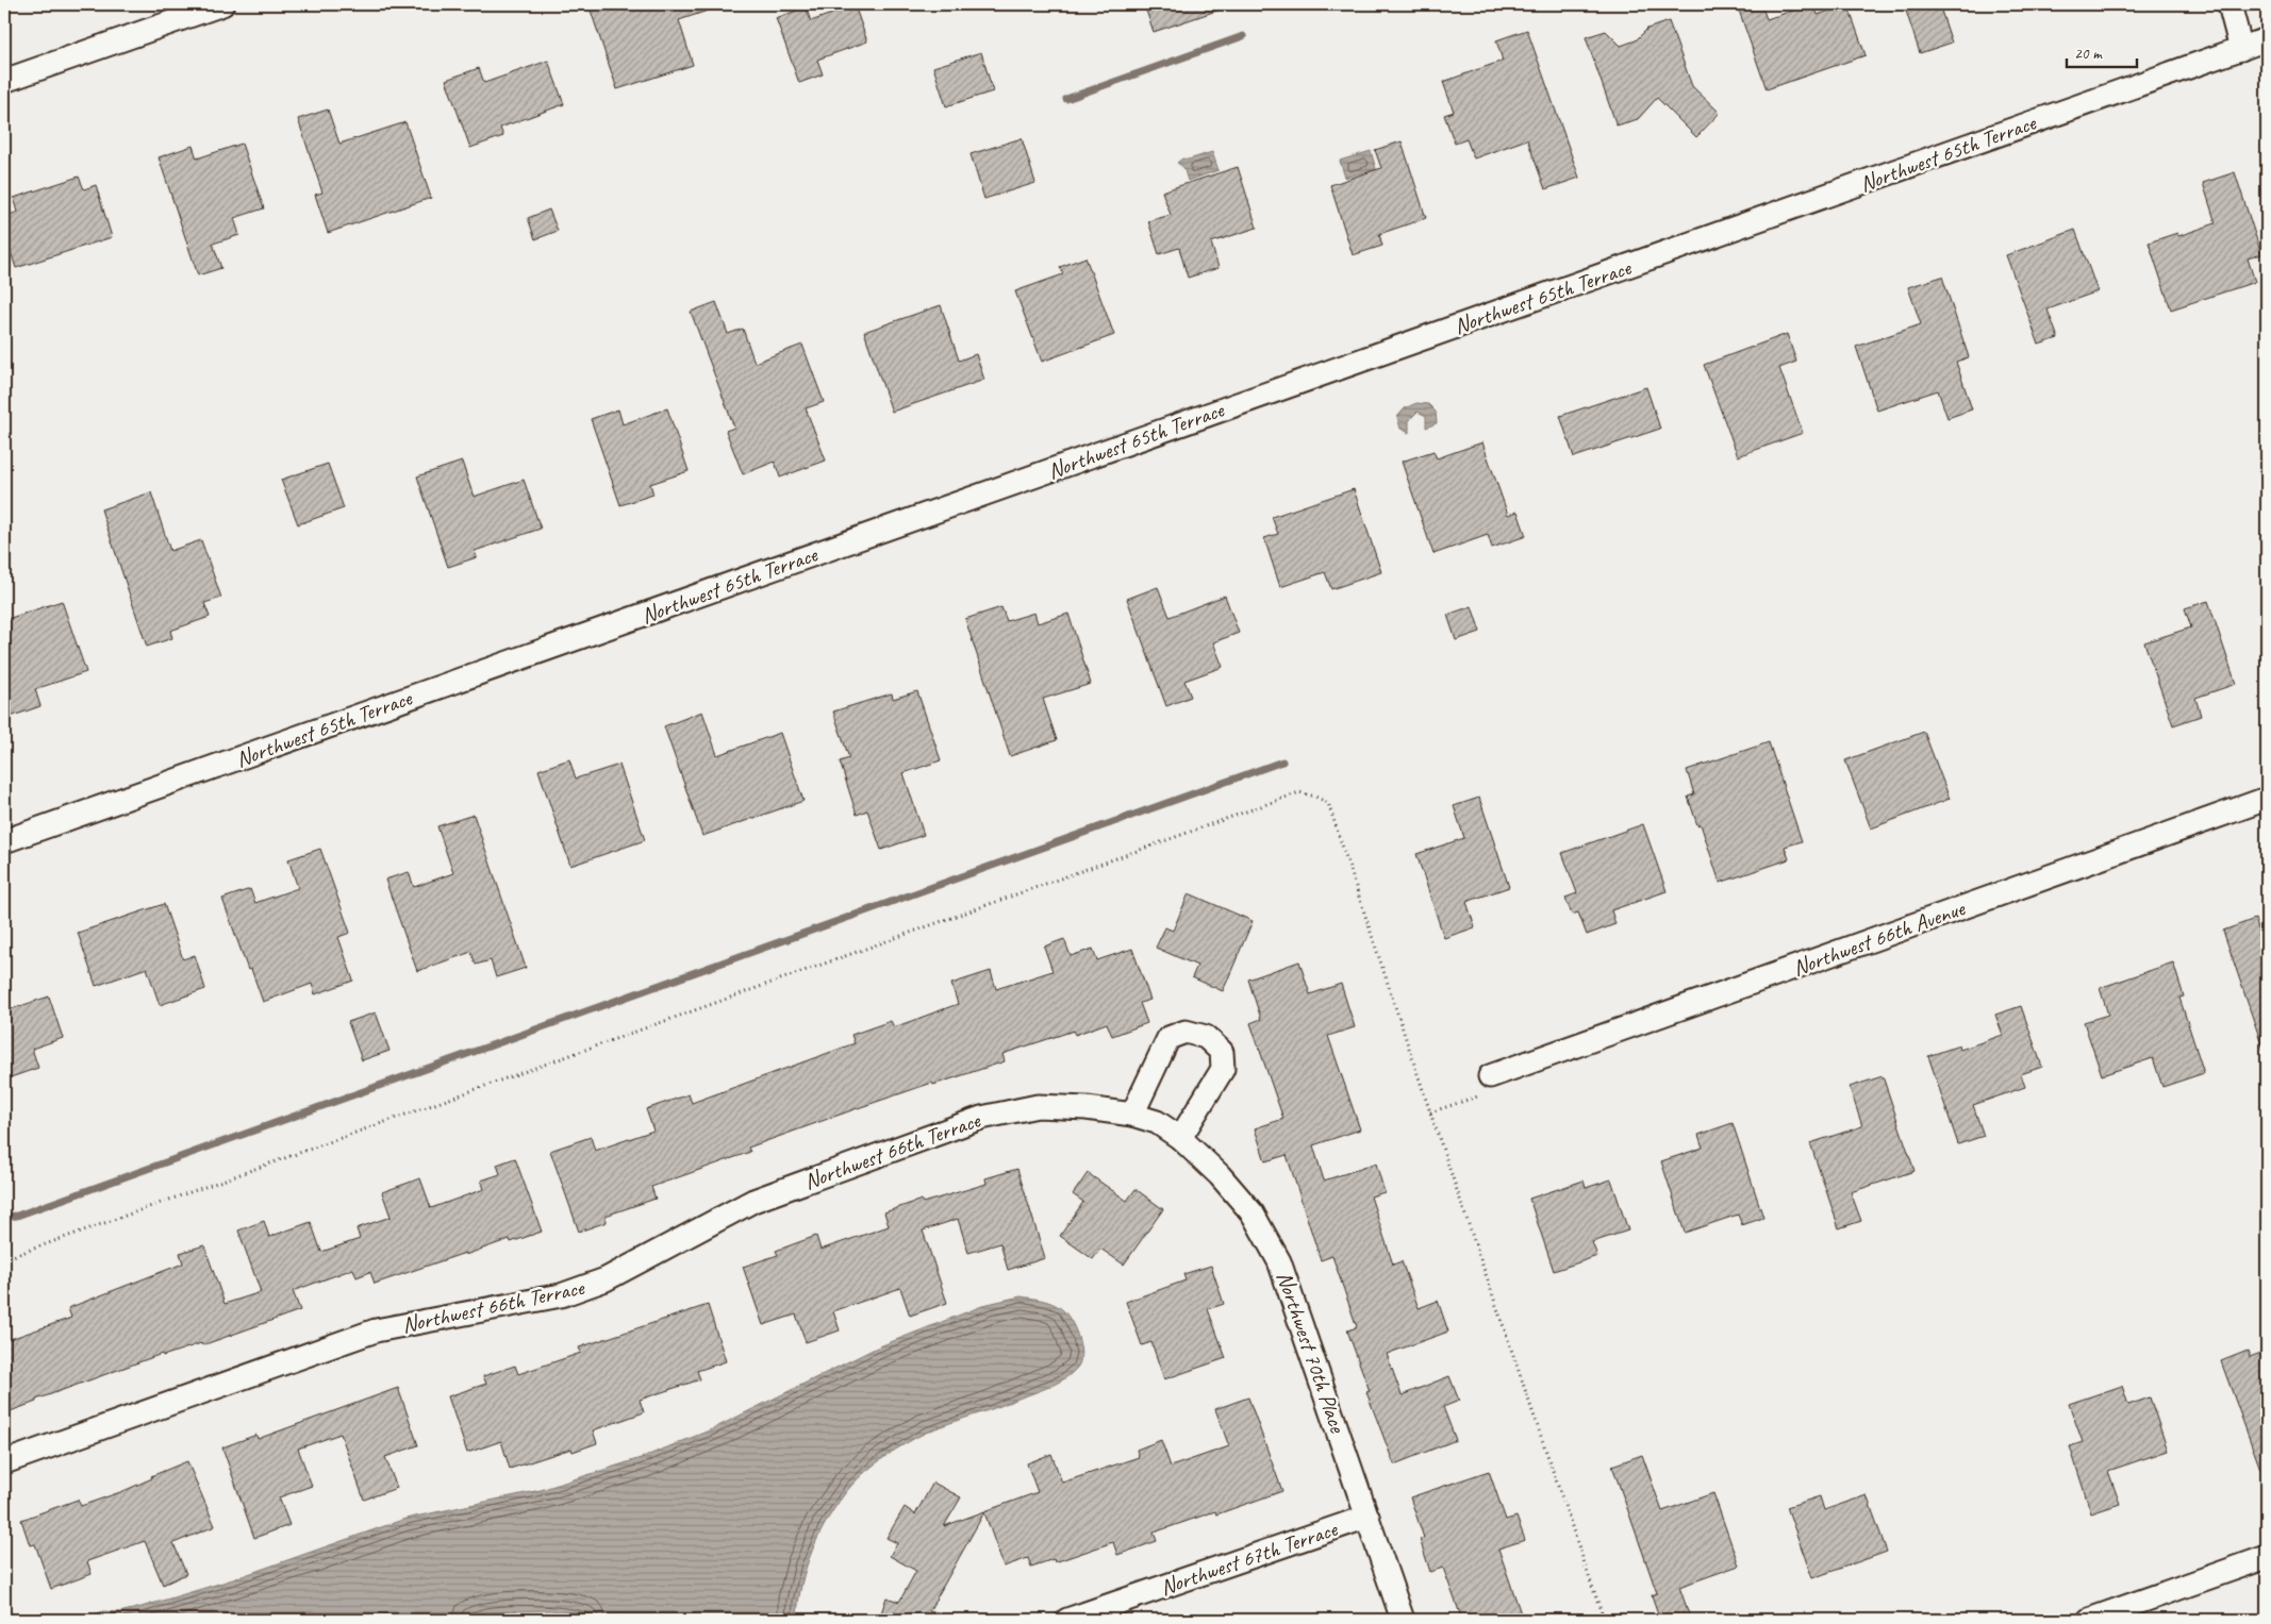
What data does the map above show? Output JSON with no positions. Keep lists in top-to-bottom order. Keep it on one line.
{"streets":{"street":["Northwest 65th Terrace","Northwest 66th Avenue","Northwest 66th Terrace","Northwest 70th Place","Northwest 67th Terrace"]},"crossings":[["Northwest 66th Terrace","Northwest 70th Place"],["Northwest 70th Place","Northwest 67th Terrace"]],"scale_bar":"20 m"}
